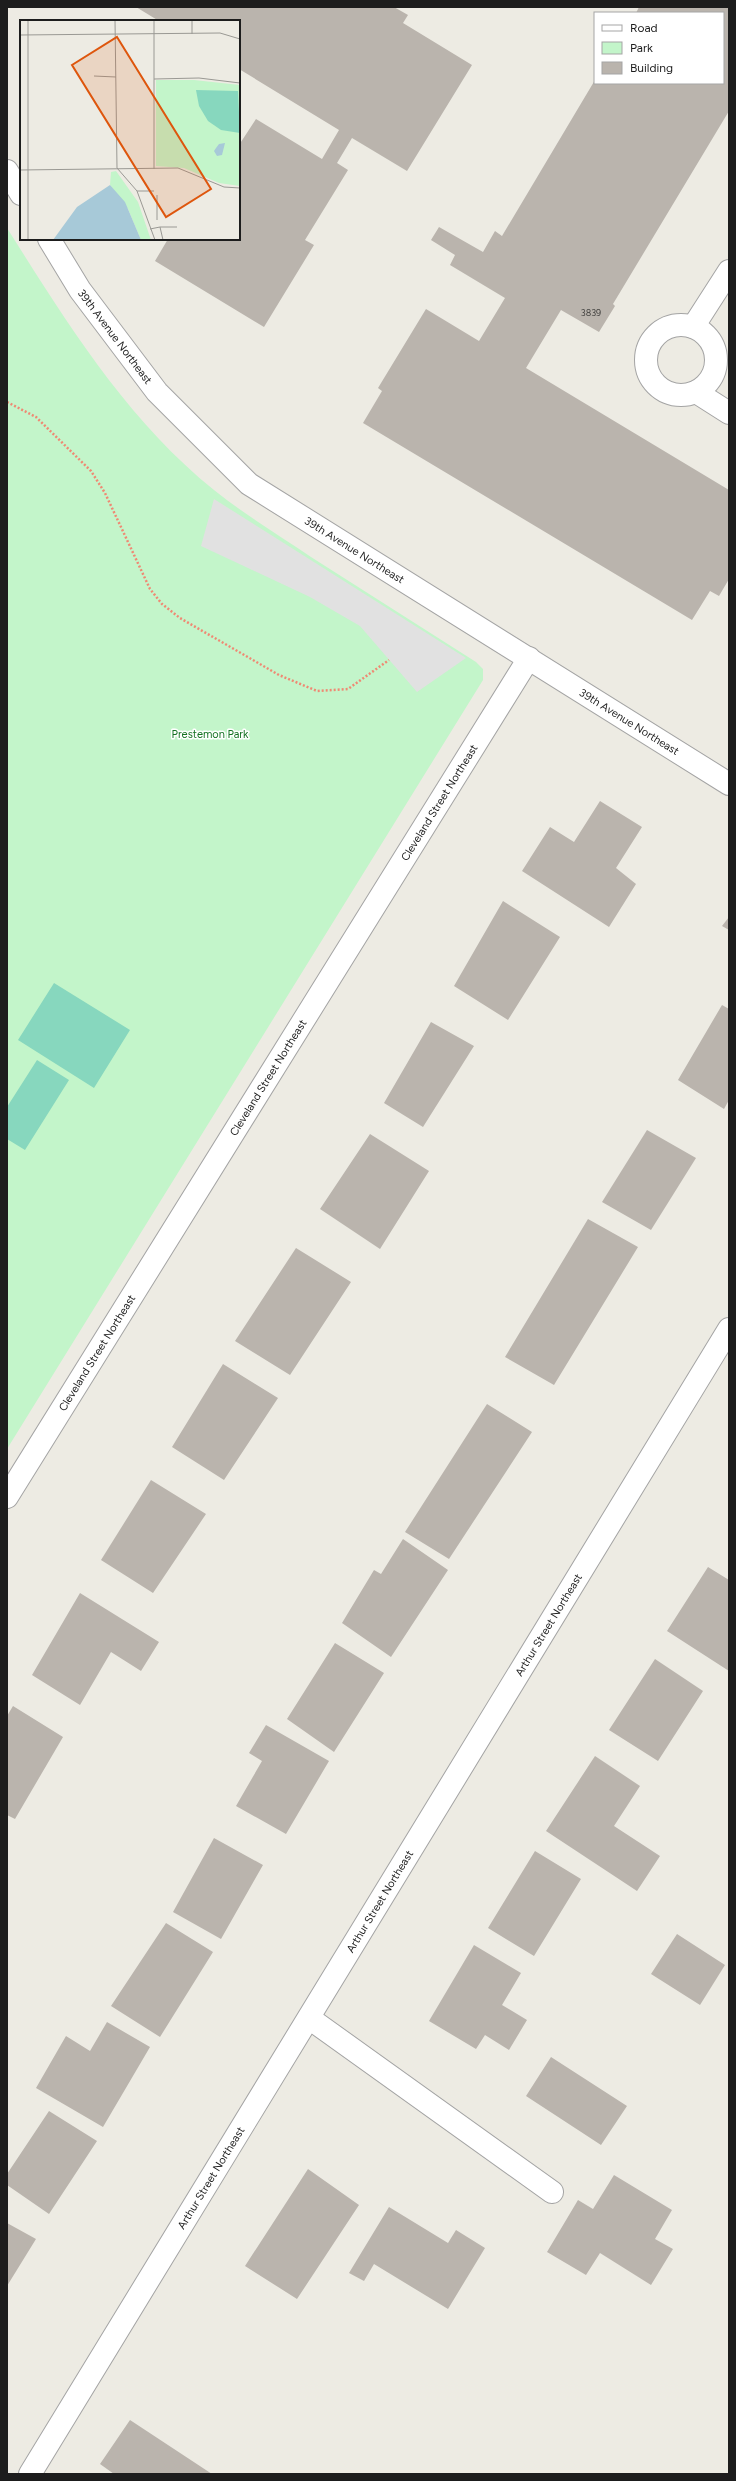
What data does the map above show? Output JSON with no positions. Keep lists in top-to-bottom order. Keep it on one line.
{"streets":{"street":["39th Avenue Northeast","Cleveland Street Northeast","Arthur Street Northeast"]},"crossings":[["39th Avenue Northeast","Cleveland Street Northeast"]],"parks":["Prestemon Park"],"house_numbers":["3839"],"legend":["Road","Park","Building"]}
